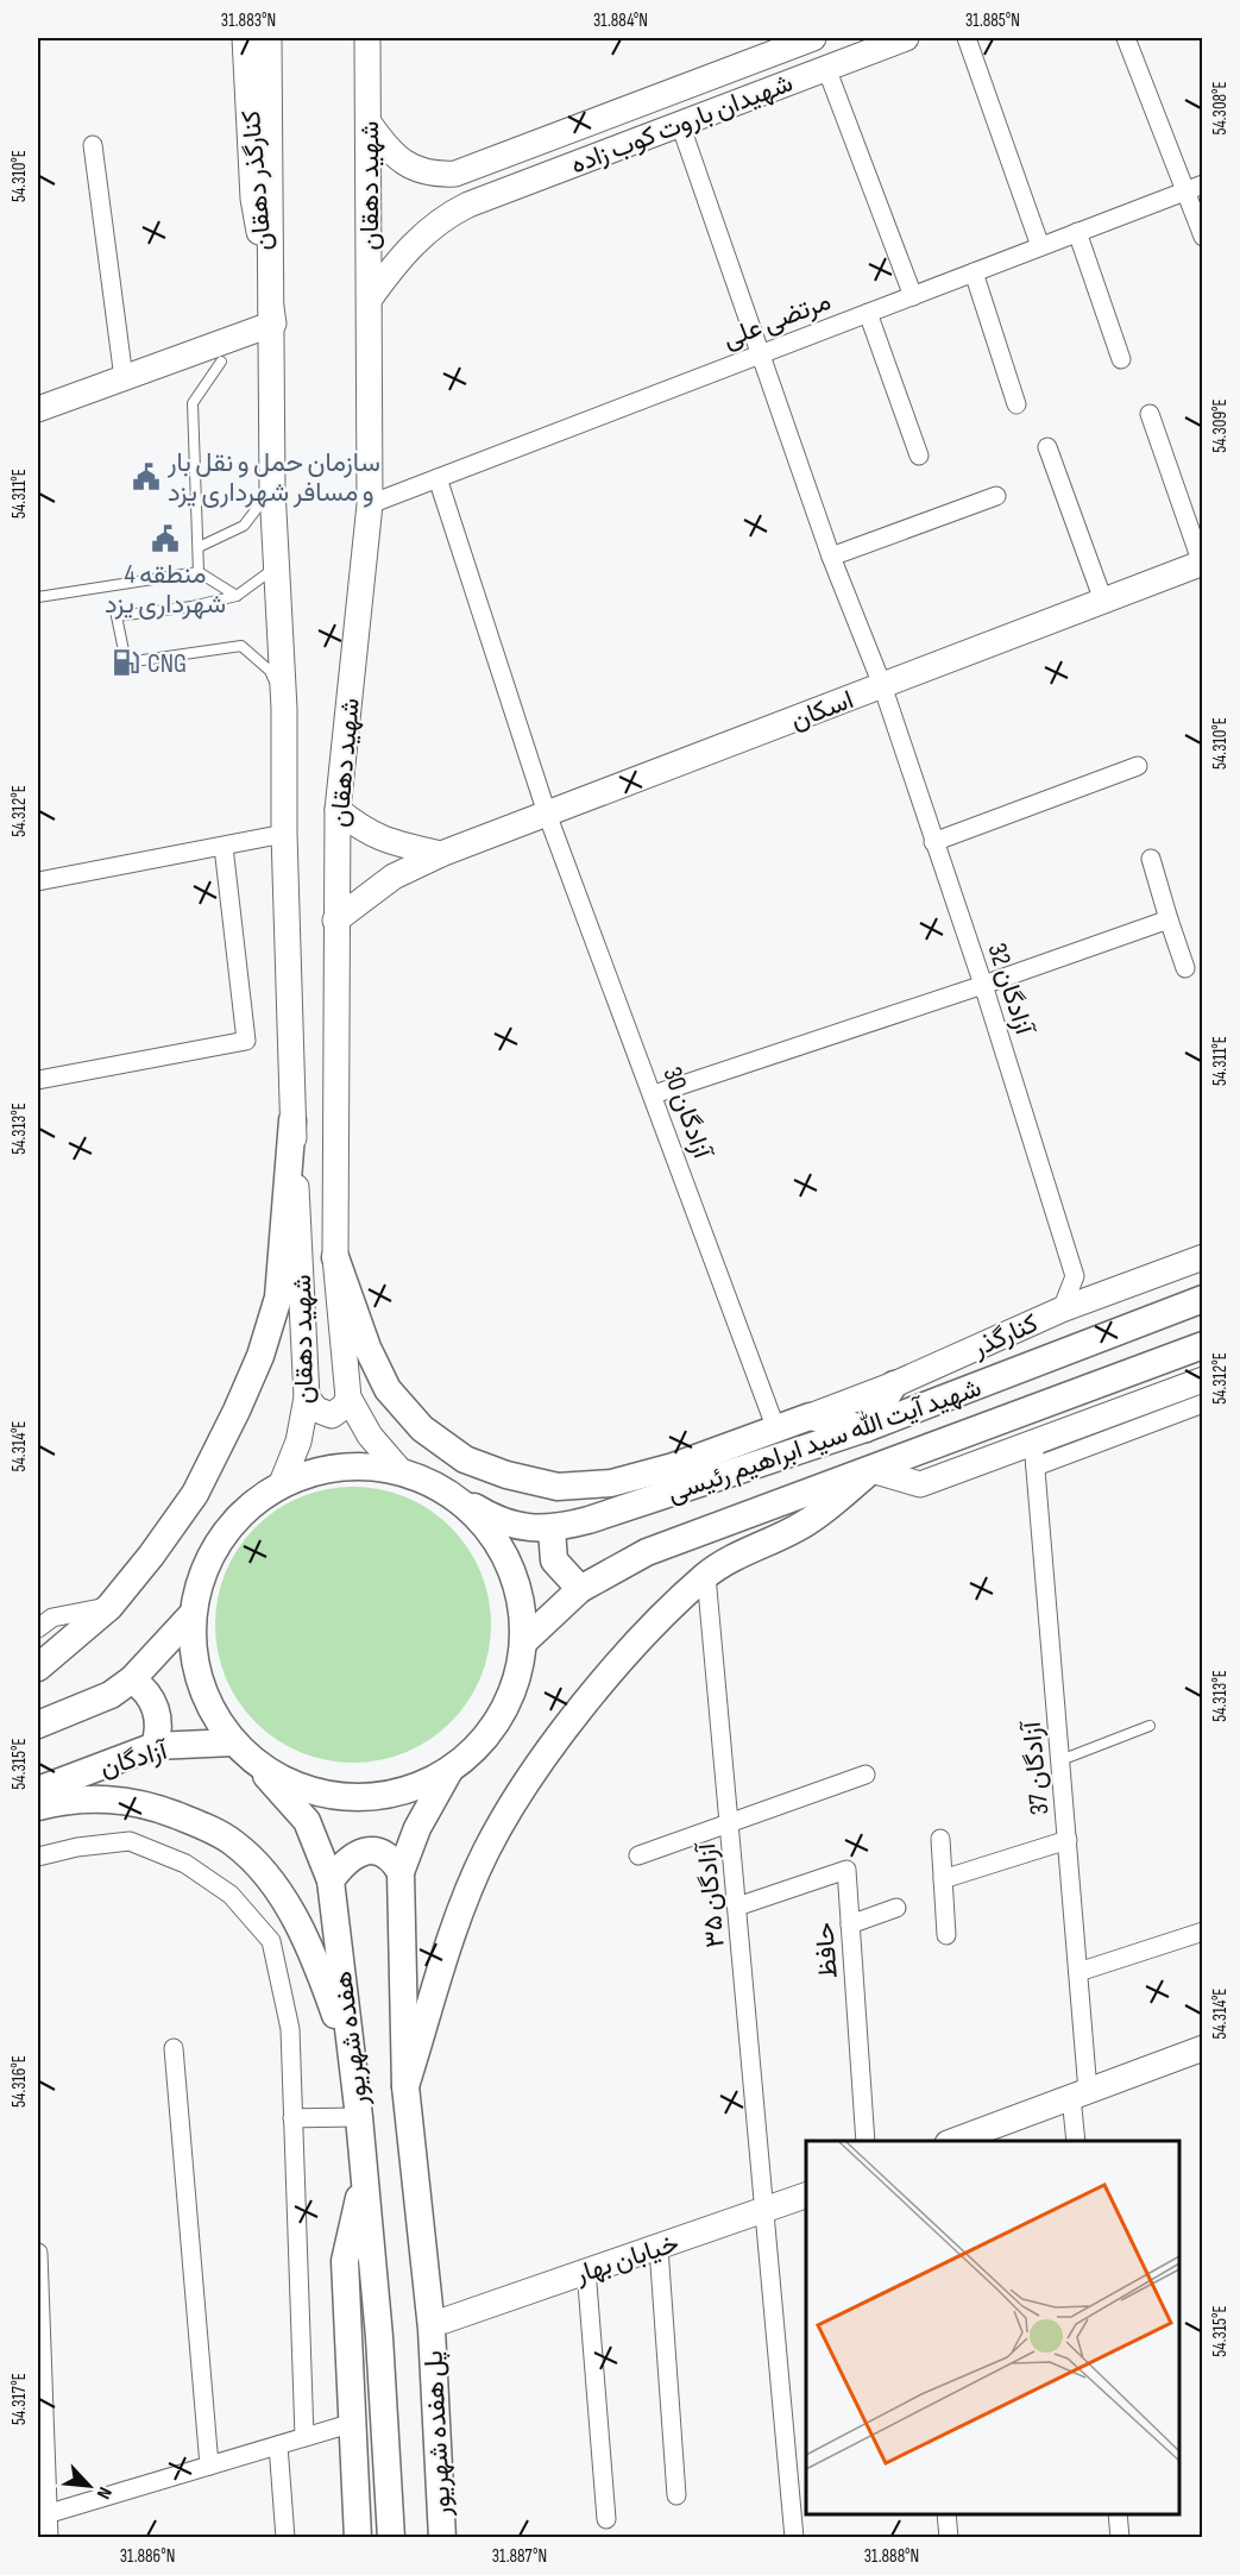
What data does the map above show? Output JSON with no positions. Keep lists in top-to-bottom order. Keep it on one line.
{"streets":{"main road":["شهید آیت الله سید ابراهیم رئیسی","آزادگان","هفده شهریور","پل هفده شهریور"],"street":["شهیدان باروت کوب زاده","کنارگذر دهقان","شهید دهقان","مرتضی علی","اسکان","آزادگان 32","آزادگان 30","کنارگذر","آزادگان 37","آزادگان ۳۵","حافظ","خیابان بهار"]},"crossings":[["شهیدان باروت کوب زاده","شهید دهقان"],["شهیدان باروت کوب زاده","آزادگان 32"],["کنارگذر دهقان","شهید دهقان"],["شهید دهقان","مرتضی علی"],["شهید دهقان","اسکان"],["مرتضی علی","آزادگان 32"],["مرتضی علی","آزادگان 30"],["اسکان","آزادگان 32"],["اسکان","آزادگان 30"],["آزادگان 32","کنارگذر"],["آزادگان ۳۵","حافظ"],["آزادگان ۳۵","خیابان بهار"],["هفده شهریور","خیابان بهار"],["هفده شهریور","پل هفده شهریور"],["خیابان بهار","پل هفده شهریور"]],"places":{"public building":["سازمان حمل و نقل بار و مسافر شهرداری یزد","منطقه 4 شهرداری یزد"],"fuel station":["CNG"]},"north":"bottom right","coordinates":["31.883°N","31.884°N","31.885°N","54.308°E","54.310°E","54.309°E","54.311°E","54.312°E","54.313°E","54.314°E","54.315°E","54.316°E","54.317°E","31.886°N","31.887°N","31.888°N"]}
